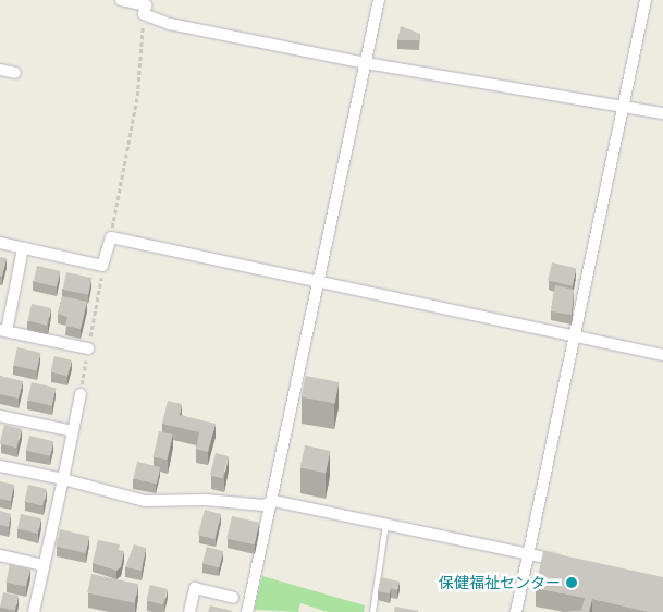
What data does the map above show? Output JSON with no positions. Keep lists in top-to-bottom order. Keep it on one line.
{"places":["保健福祉センター"]}
